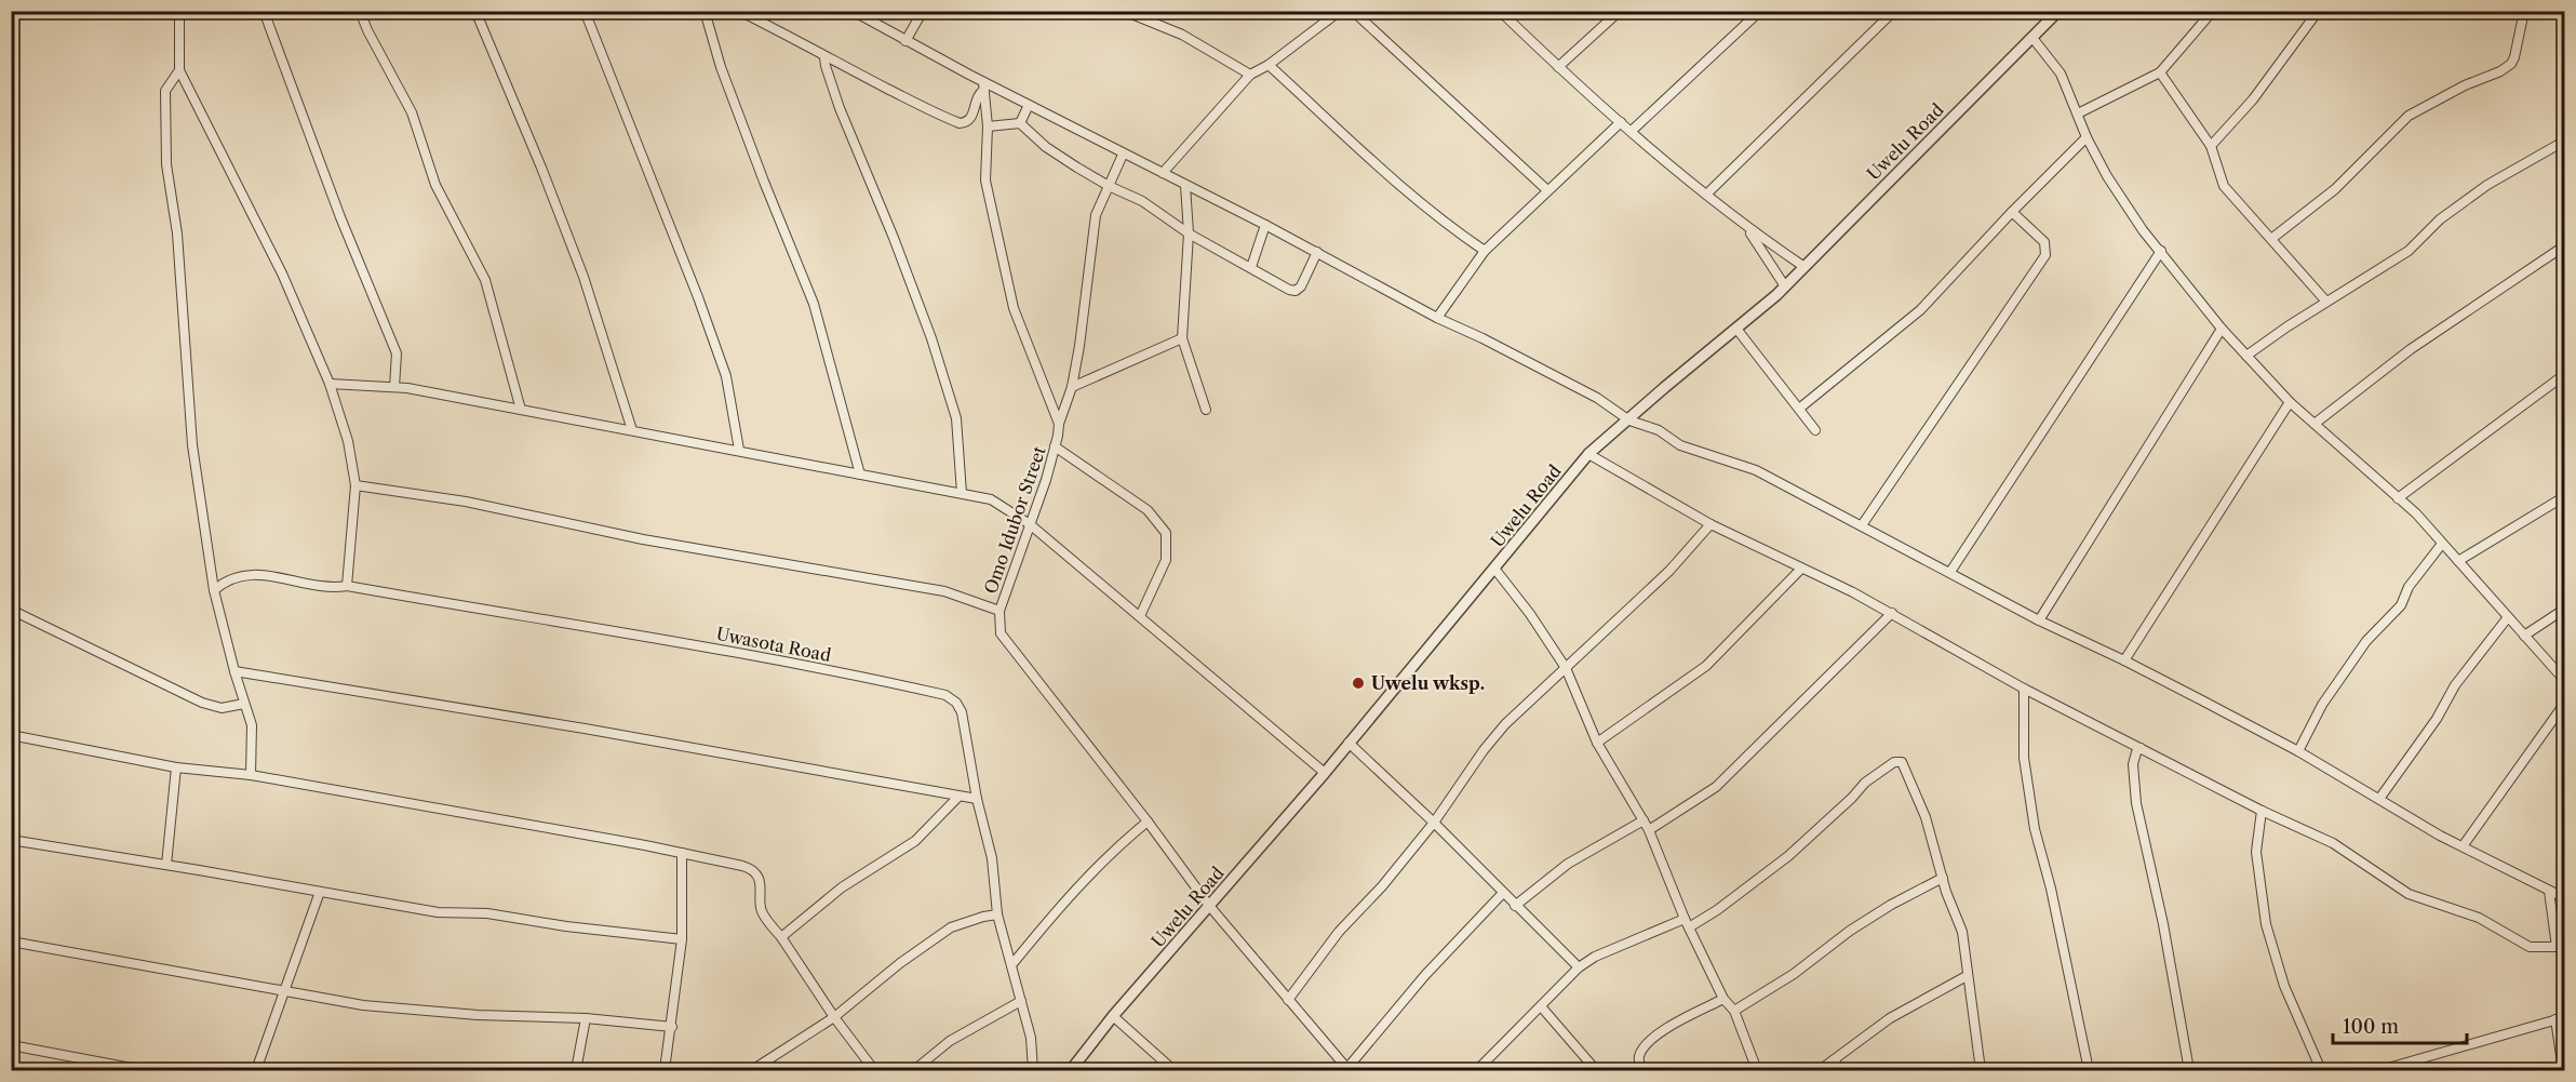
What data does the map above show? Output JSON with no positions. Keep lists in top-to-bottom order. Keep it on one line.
{"streets":{"street":["Uwelu Road","Omo Idubor Street","Uwasota Road"]},"crossings":[["Uwelu Road","Omo Idubor Street"]],"places":["Uwelu wksp."],"scale_bar":"100 m"}
